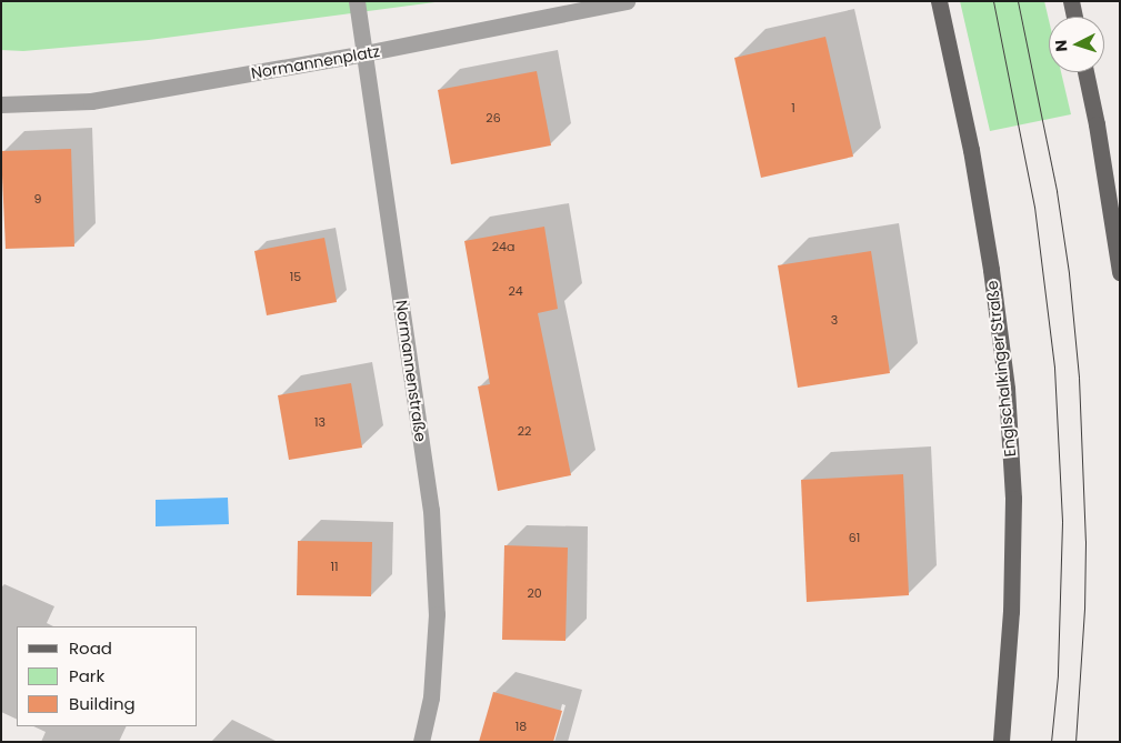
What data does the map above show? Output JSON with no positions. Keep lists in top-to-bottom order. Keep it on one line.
{"streets":{"main road":["Englschalkinger Straße"],"street":["Normannenplatz","Normannenstraße"]},"crossings":[["Normannenplatz","Normannenstraße"]],"house_numbers":["1","26","9","24a","15","24","3","13","22","61","11","20","18"],"legend":["Road","Park","Building"],"north":"left"}
